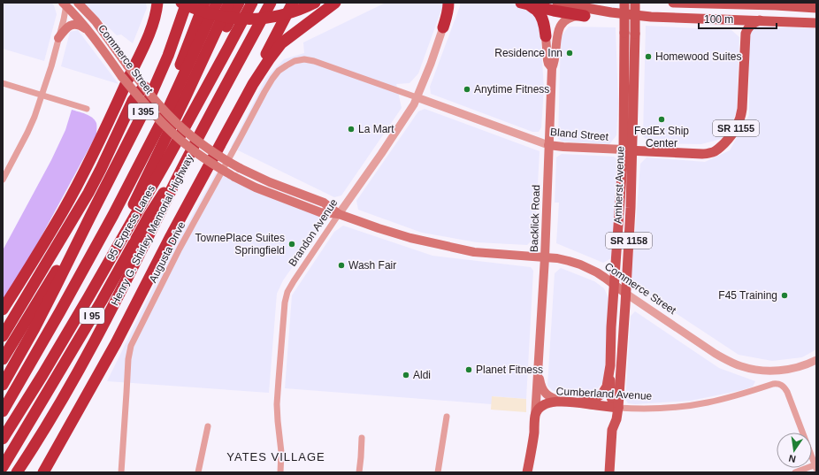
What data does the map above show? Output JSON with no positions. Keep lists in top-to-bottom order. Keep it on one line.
{"streets":{"highway":["I 395","95 Express Lanes","Henry G. Shirley Memorial Highway","I 95"],"main road":["Commerce Street","SR 1155","Bland Street","Amherst Avenue","Backlick Road","SR 1158","Cumberland Avenue"],"street":["Brandon Avenue","Augusta Drive"]},"crossings":[["Commerce Street","Amherst Avenue"],["Commerce Street","Backlick Road"],["Commerce Street","Brandon Avenue"],["Bland Street","Amherst Avenue"],["Bland Street","Backlick Road"],["Bland Street","Brandon Avenue"],["Bland Street","Augusta Drive"],["Amherst Avenue","Cumberland Avenue"],["Backlick Road","Cumberland Avenue"],["Henry G. Shirley Memorial Highway","I 95"]],"districts":["YATES VILLAGE"],"places":["Residence Inn","Homewood Suites","Anytime Fitness","FedEx Ship Center","La Mart","TownePlace Suites Springfield","Wash Fair","F45 Training","Planet Fitness","Aldi"],"scale_bar":"100 m","north":"bottom"}
